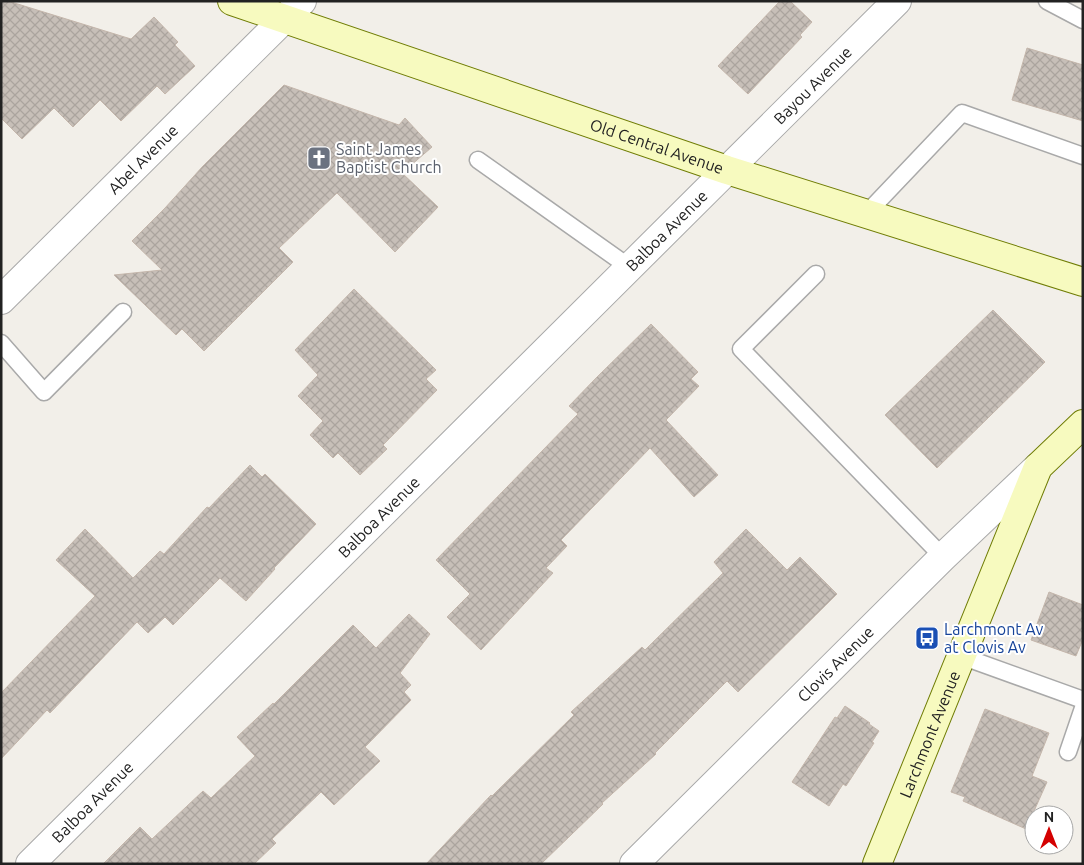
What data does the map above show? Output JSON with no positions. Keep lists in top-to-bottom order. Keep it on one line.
{"streets":{"main road":["Old Central Avenue","Larchmont Avenue"],"street":["Bayou Avenue","Abel Avenue","Balboa Avenue","Clovis Avenue"]},"crossings":[["Bayou Avenue","Old Central Avenue"],["Bayou Avenue","Balboa Avenue"],["Old Central Avenue","Abel Avenue"],["Old Central Avenue","Balboa Avenue"],["Clovis Avenue","Larchmont Avenue"]],"places":{"church":["Saint James Baptist Church"],"bus stop":["Larchmont Av at Clovis Av"]},"north":"top"}
